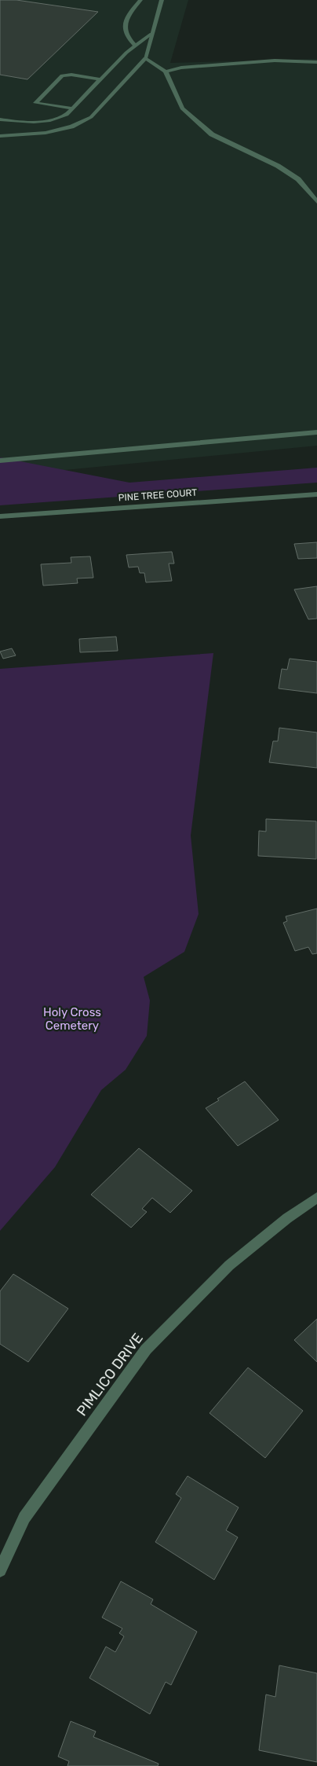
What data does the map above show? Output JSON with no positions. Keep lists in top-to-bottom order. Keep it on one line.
{"streets":{"street":["PINE TREE COURT","PIMLICO DRIVE"]},"parks":["Holy Cross Cemetery"]}
